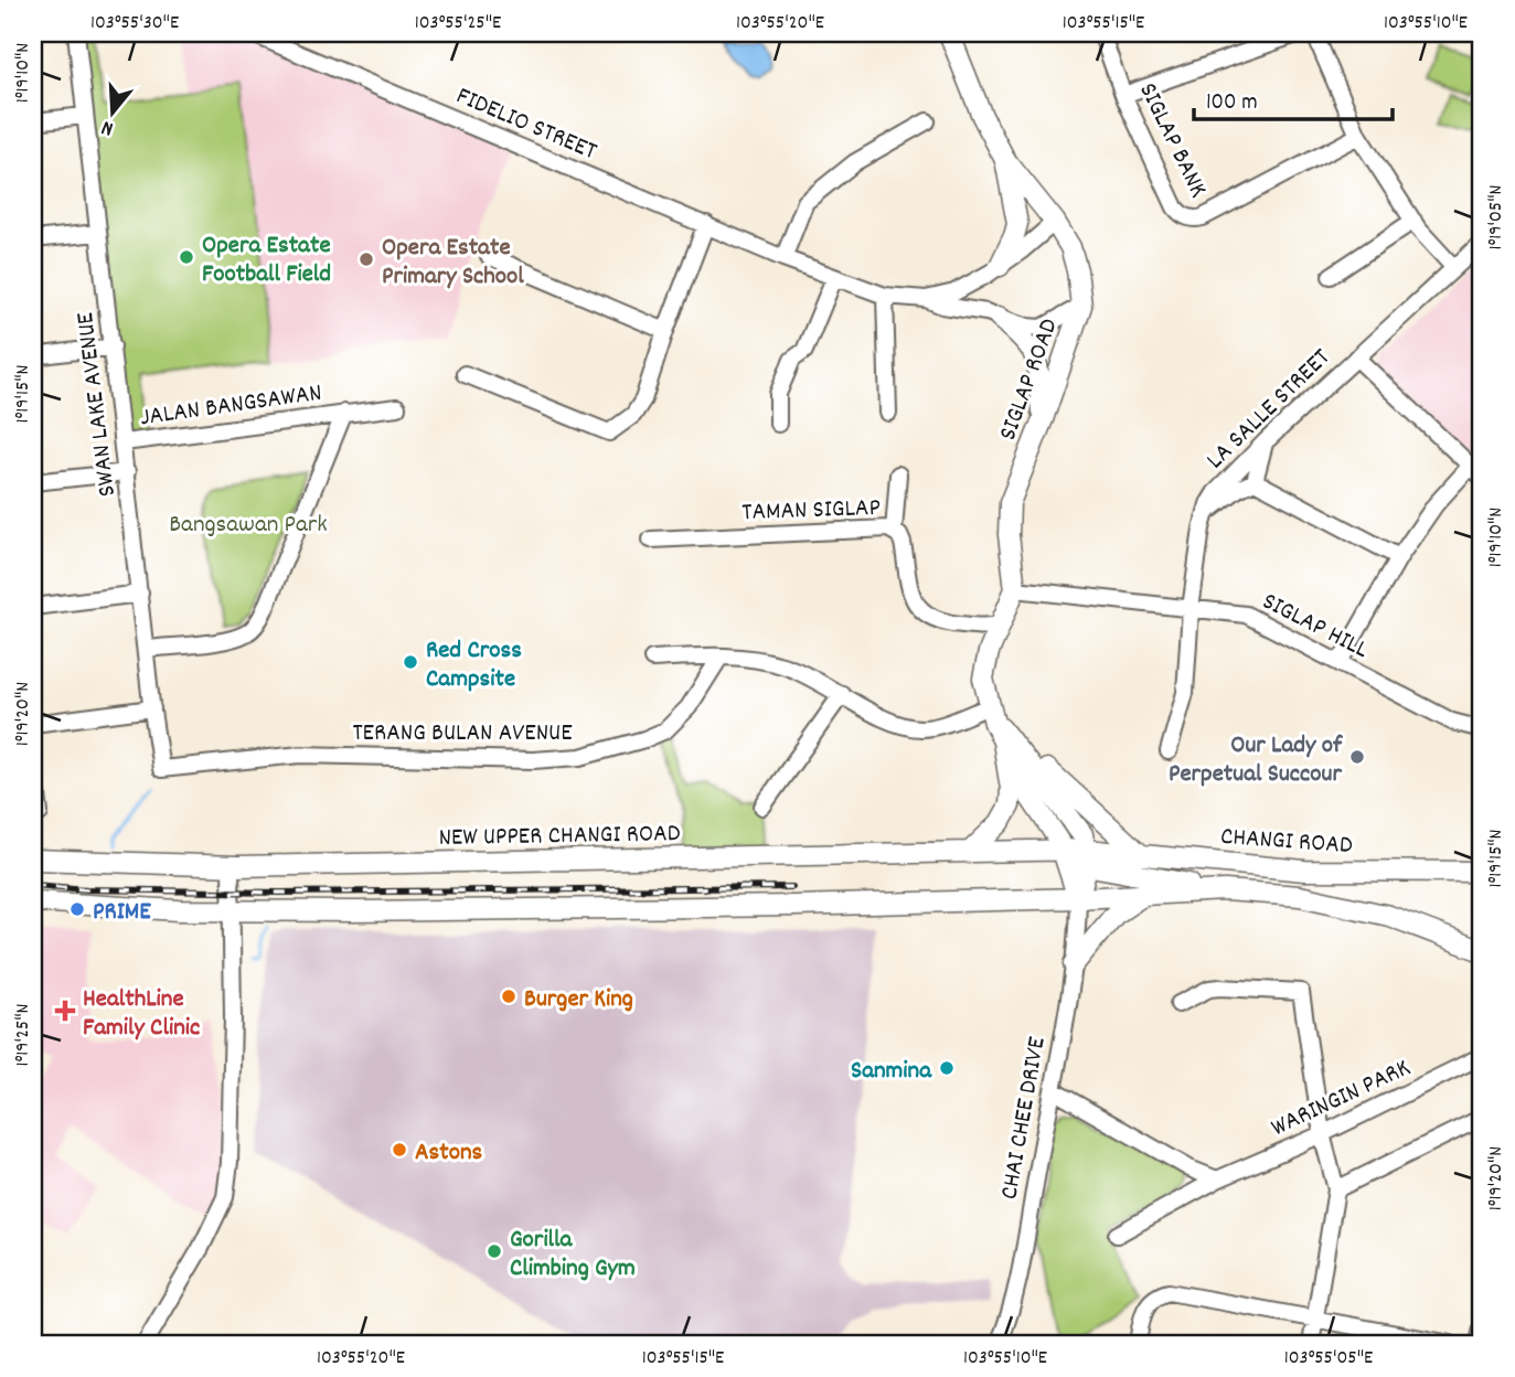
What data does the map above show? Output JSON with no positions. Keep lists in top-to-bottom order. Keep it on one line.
{"streets":{"main road":["SIGLAP ROAD","NEW UPPER CHANGI ROAD","CHANGI ROAD"],"street":["FIDELIO STREET","SIGLAP BANK","JALAN BANGSAWAN","SWAN LAKE AVENUE","LA SALLE STREET","TAMAN SIGLAP","SIGLAP HILL","TERANG BULAN AVENUE","WARINGIN PARK","CHAI CHEE DRIVE"]},"crossings":[["FIDELIO STREET","SIGLAP ROAD"],["SIGLAP ROAD","TAMAN SIGLAP"],["SIGLAP ROAD","SIGLAP HILL"],["SIGLAP ROAD","NEW UPPER CHANGI ROAD"],["SIGLAP ROAD","CHAI CHEE DRIVE"],["JALAN BANGSAWAN","SWAN LAKE AVENUE"],["SWAN LAKE AVENUE","TERANG BULAN AVENUE"],["LA SALLE STREET","SIGLAP HILL"],["NEW UPPER CHANGI ROAD","CHANGI ROAD"]],"parks":["Bangsawan Park"],"places":{"other":["Opera Estate Football Field","Opera Estate Primary School","Red Cross Campsite","Our Lady of Perpetual Succour","PRIME","Burger King","Sanmina","Astons","Gorilla Climbing Gym"],"health":["HealthLine Family Clinic"]},"scale_bar":"100 m","north":"bottom","coordinates":["103°55'30\"E","103°55'25\"E","103°55'20\"E","103°55'15\"E","103°55'10\"E","1°19'10\"N","1°19'05\"N","1°19'15\"N","1°19'20\"N","1°19'25\"N","103°55'05\"E"]}
